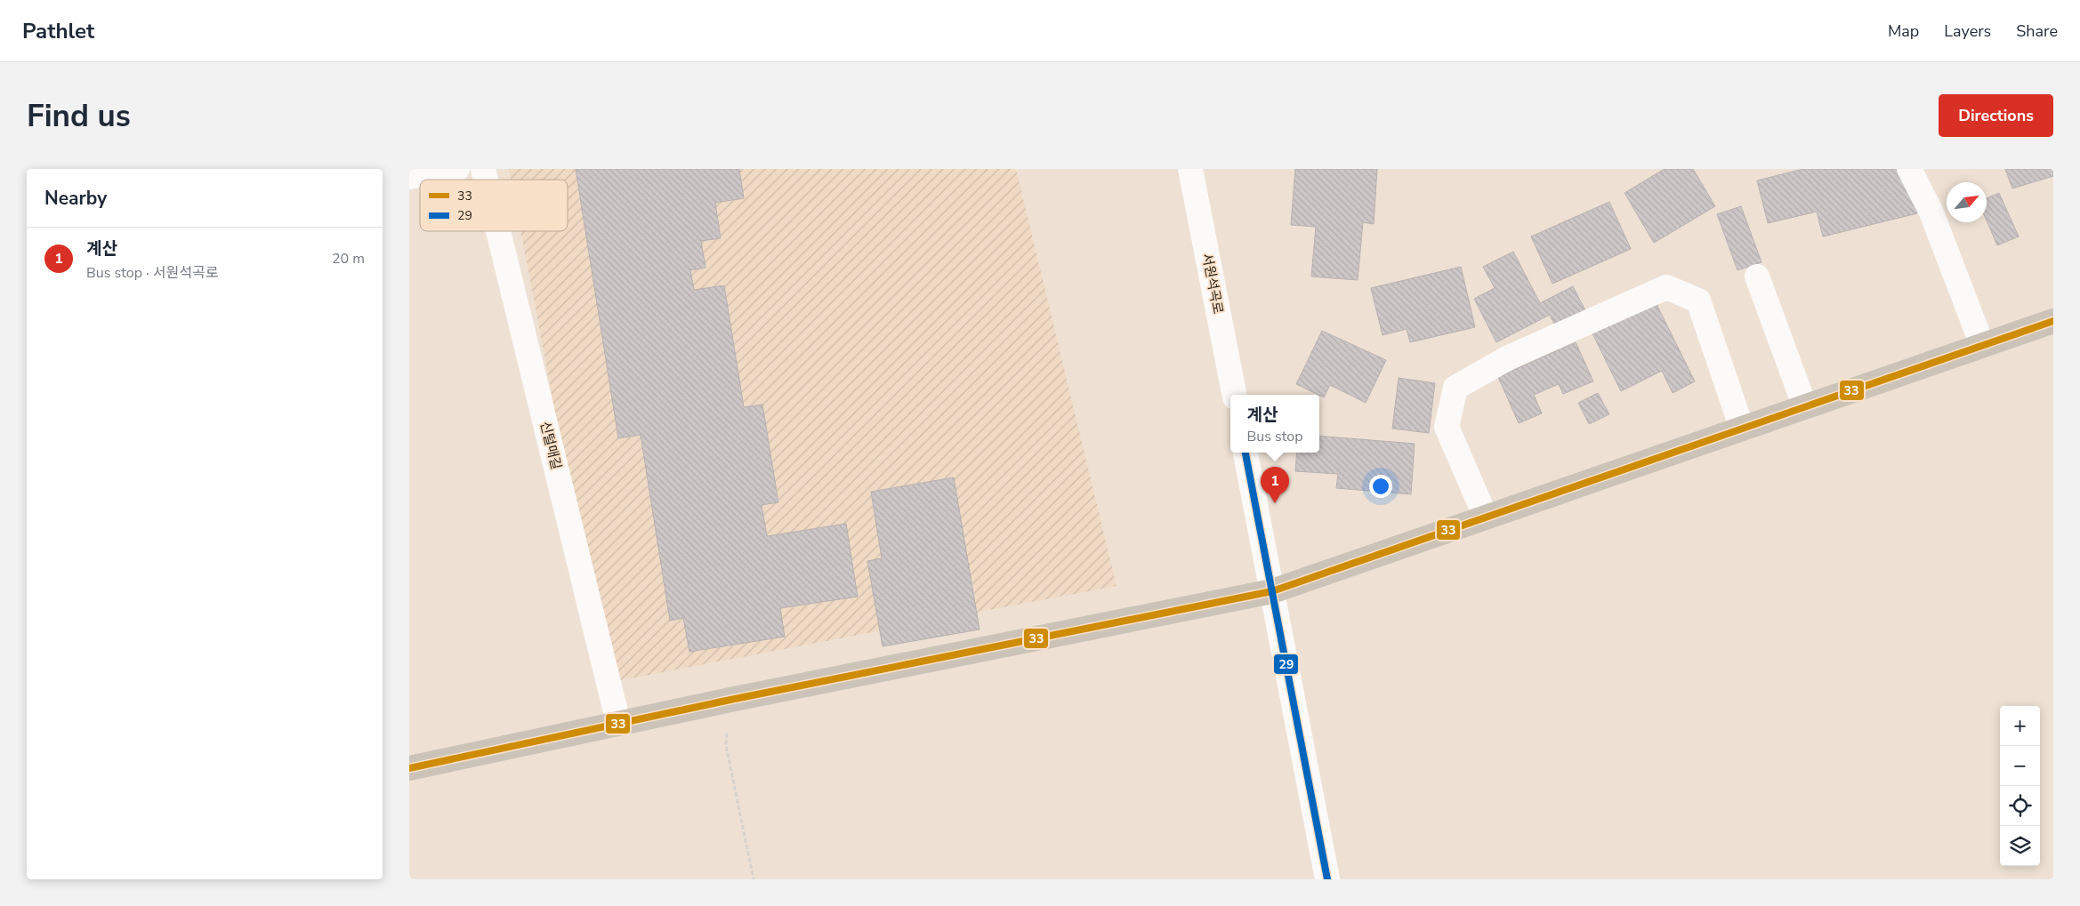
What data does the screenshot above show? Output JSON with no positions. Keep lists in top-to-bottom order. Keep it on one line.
{"streets":{"street":["서원석곡로","신털매길"]},"lines":["transit line 33","transit line 29"],"legend":["33","29"],"north":"top right","page":{"header":"Pathlet","nav":["Map","Layers","Share"],"buttons":"Directions","title":"Find us","heading":"Nearby","list":[{"mark":"1","name":"계산","note":"Bus stop · 서원석곡로","value":"20 m"}],"popup":["계산","Bus stop"],"pins":"1","map_buttons":["+","−"]}}
